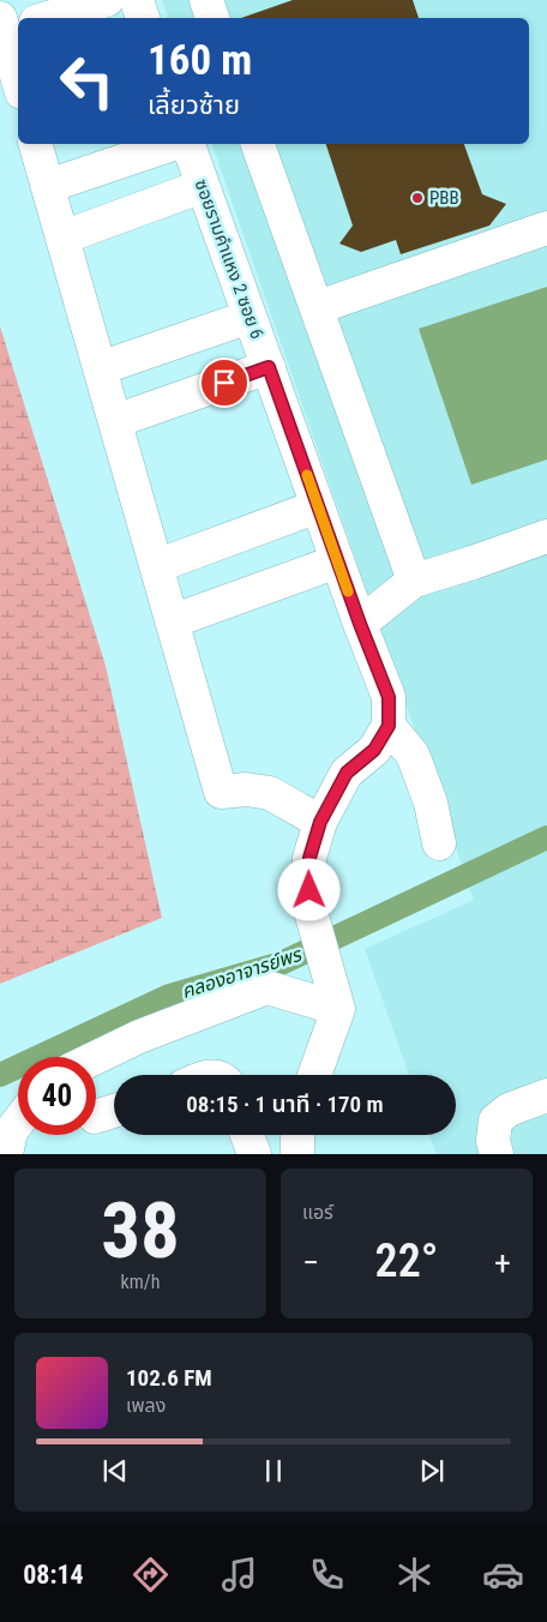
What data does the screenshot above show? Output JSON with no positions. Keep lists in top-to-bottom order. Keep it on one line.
{"streets":{"street":["ซอยรามคำแหง 2 ซอย 6"]},"water":["คลองอาจารย์พร"],"places":["PBB"],"page":{"turn":["160 m","เลี้ยวซ้าย"],"limit":"40","trip":"08:15 · 1 นาที · 170 m","tile":[["38","km/h"],"แอร์"],"heat":["−","22°","+"],"song":["102.6 FM","เพลง"],"tabs":"08:14"}}
